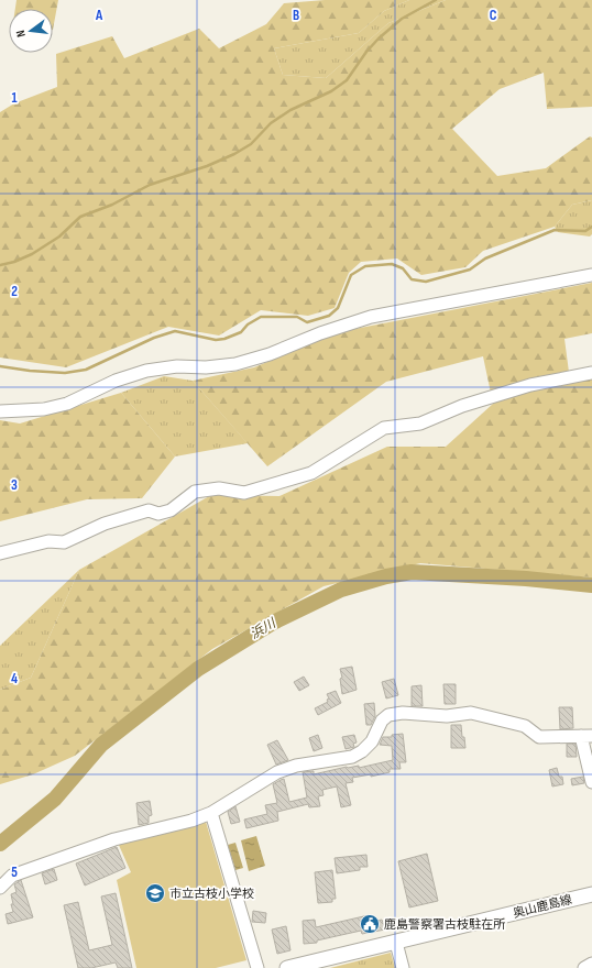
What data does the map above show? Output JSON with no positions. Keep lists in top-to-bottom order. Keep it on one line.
{"streets":{"main road":["奥山鹿島線"]},"water":["浜川"],"places":{"school or university":["市立古枝小学校"],"public building":["鹿島警察署古枝駐在所"]},"north":"left","grid":{"columns":["A","B","C"],"rows":["1","2","3","4","5"]}}
